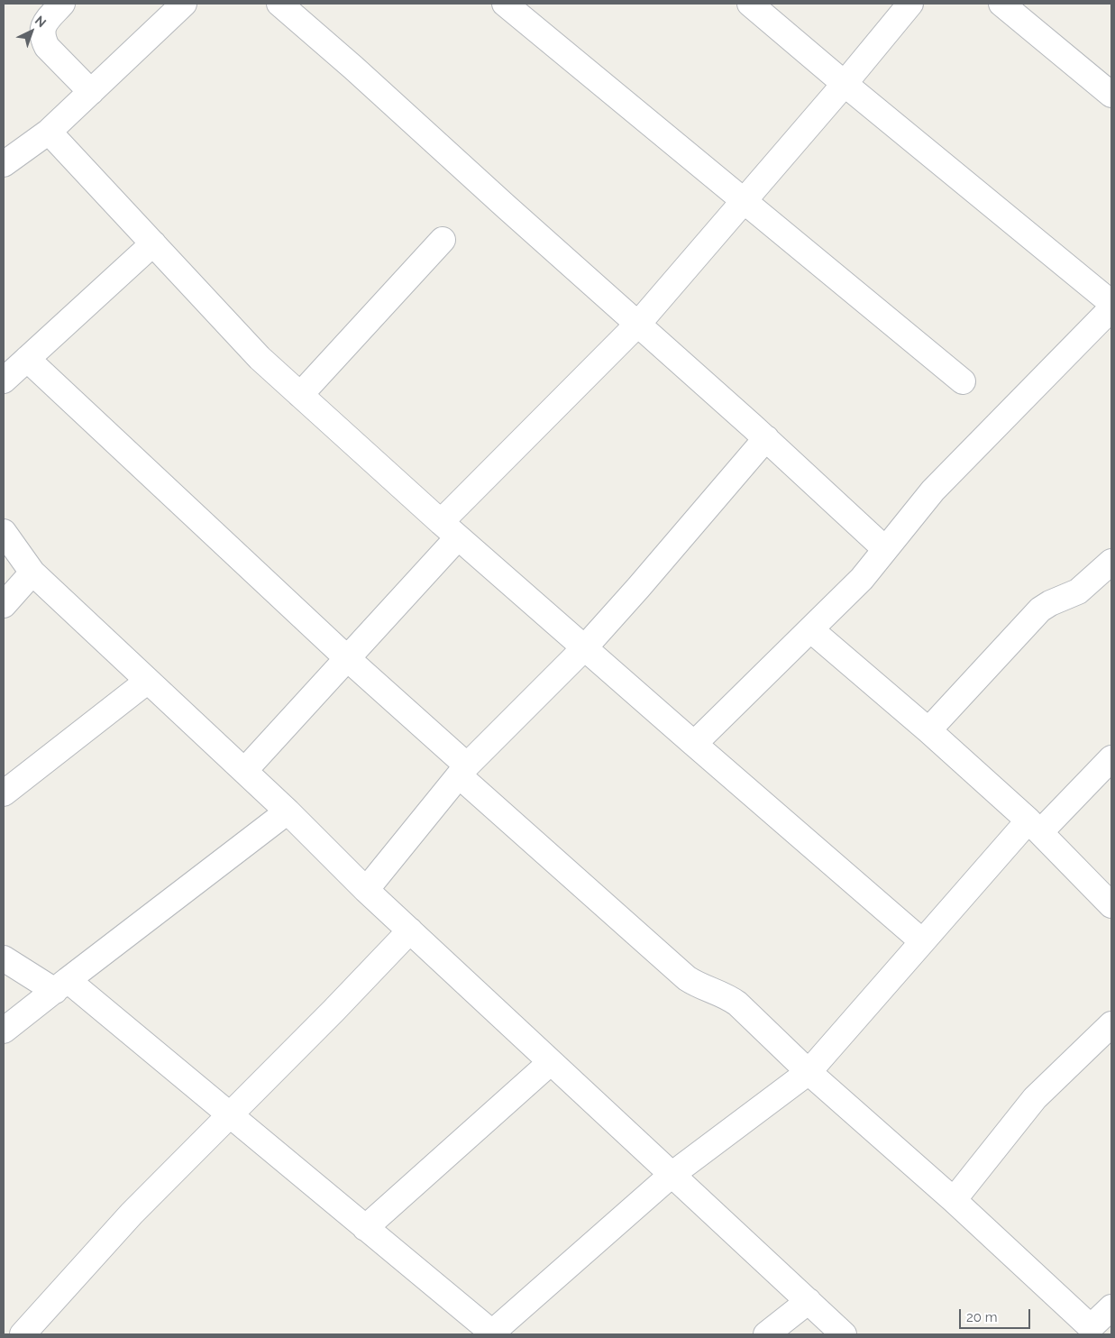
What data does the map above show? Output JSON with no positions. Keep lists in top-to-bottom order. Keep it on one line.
{"scale_bar":"20 m","north":"top right"}
